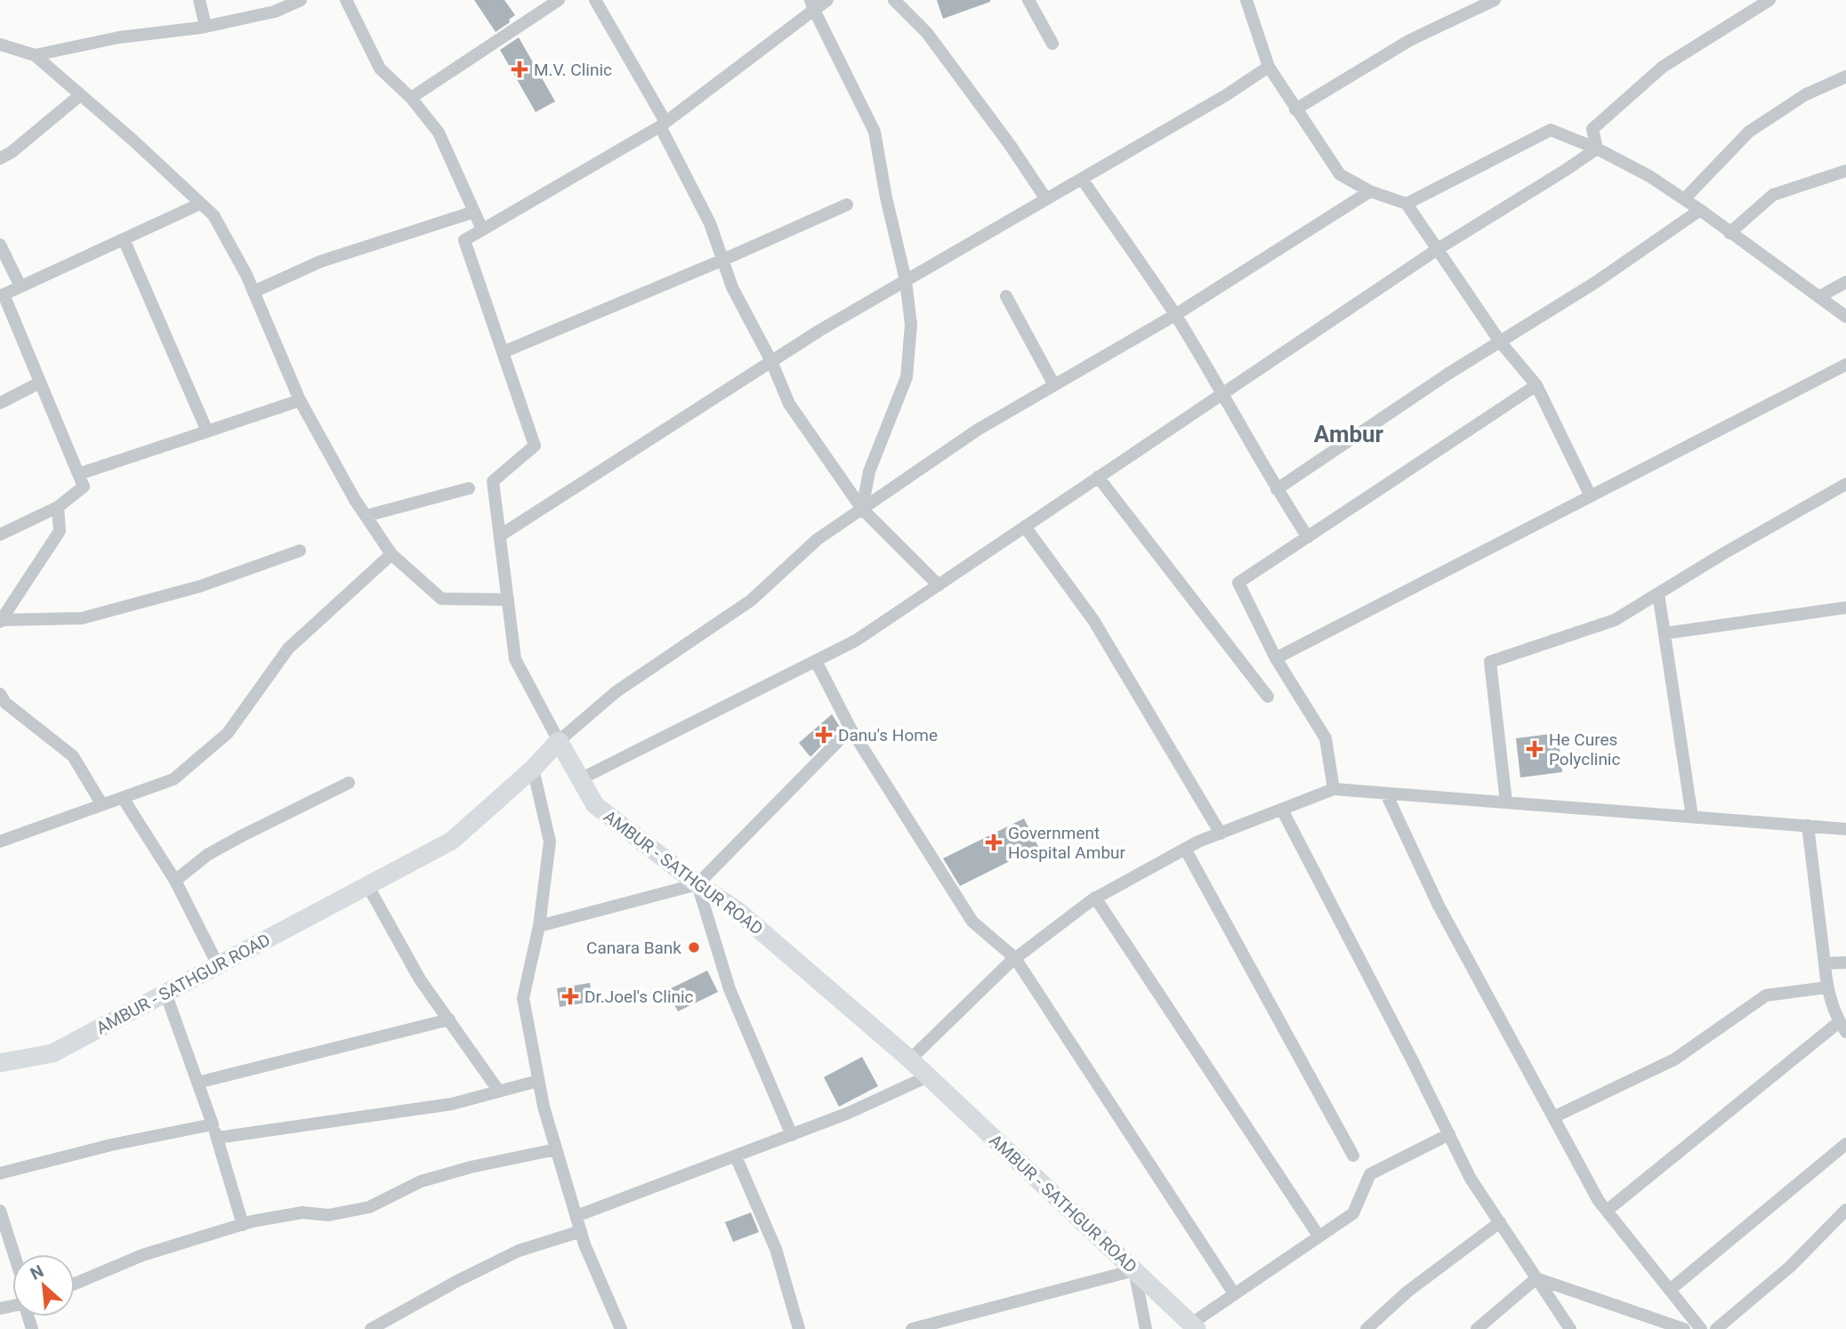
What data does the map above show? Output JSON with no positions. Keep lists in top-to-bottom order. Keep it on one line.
{"streets":{"main road":["AMBUR - SATHGUR ROAD"]},"districts":["Ambur"],"places":{"health":["M.V. Clinic","Danu's Home","He Cures Polyclinic","Government Hospital Ambur","Dr.Joel's Clinic"],"other":["Canara Bank"]},"north":"top left"}
